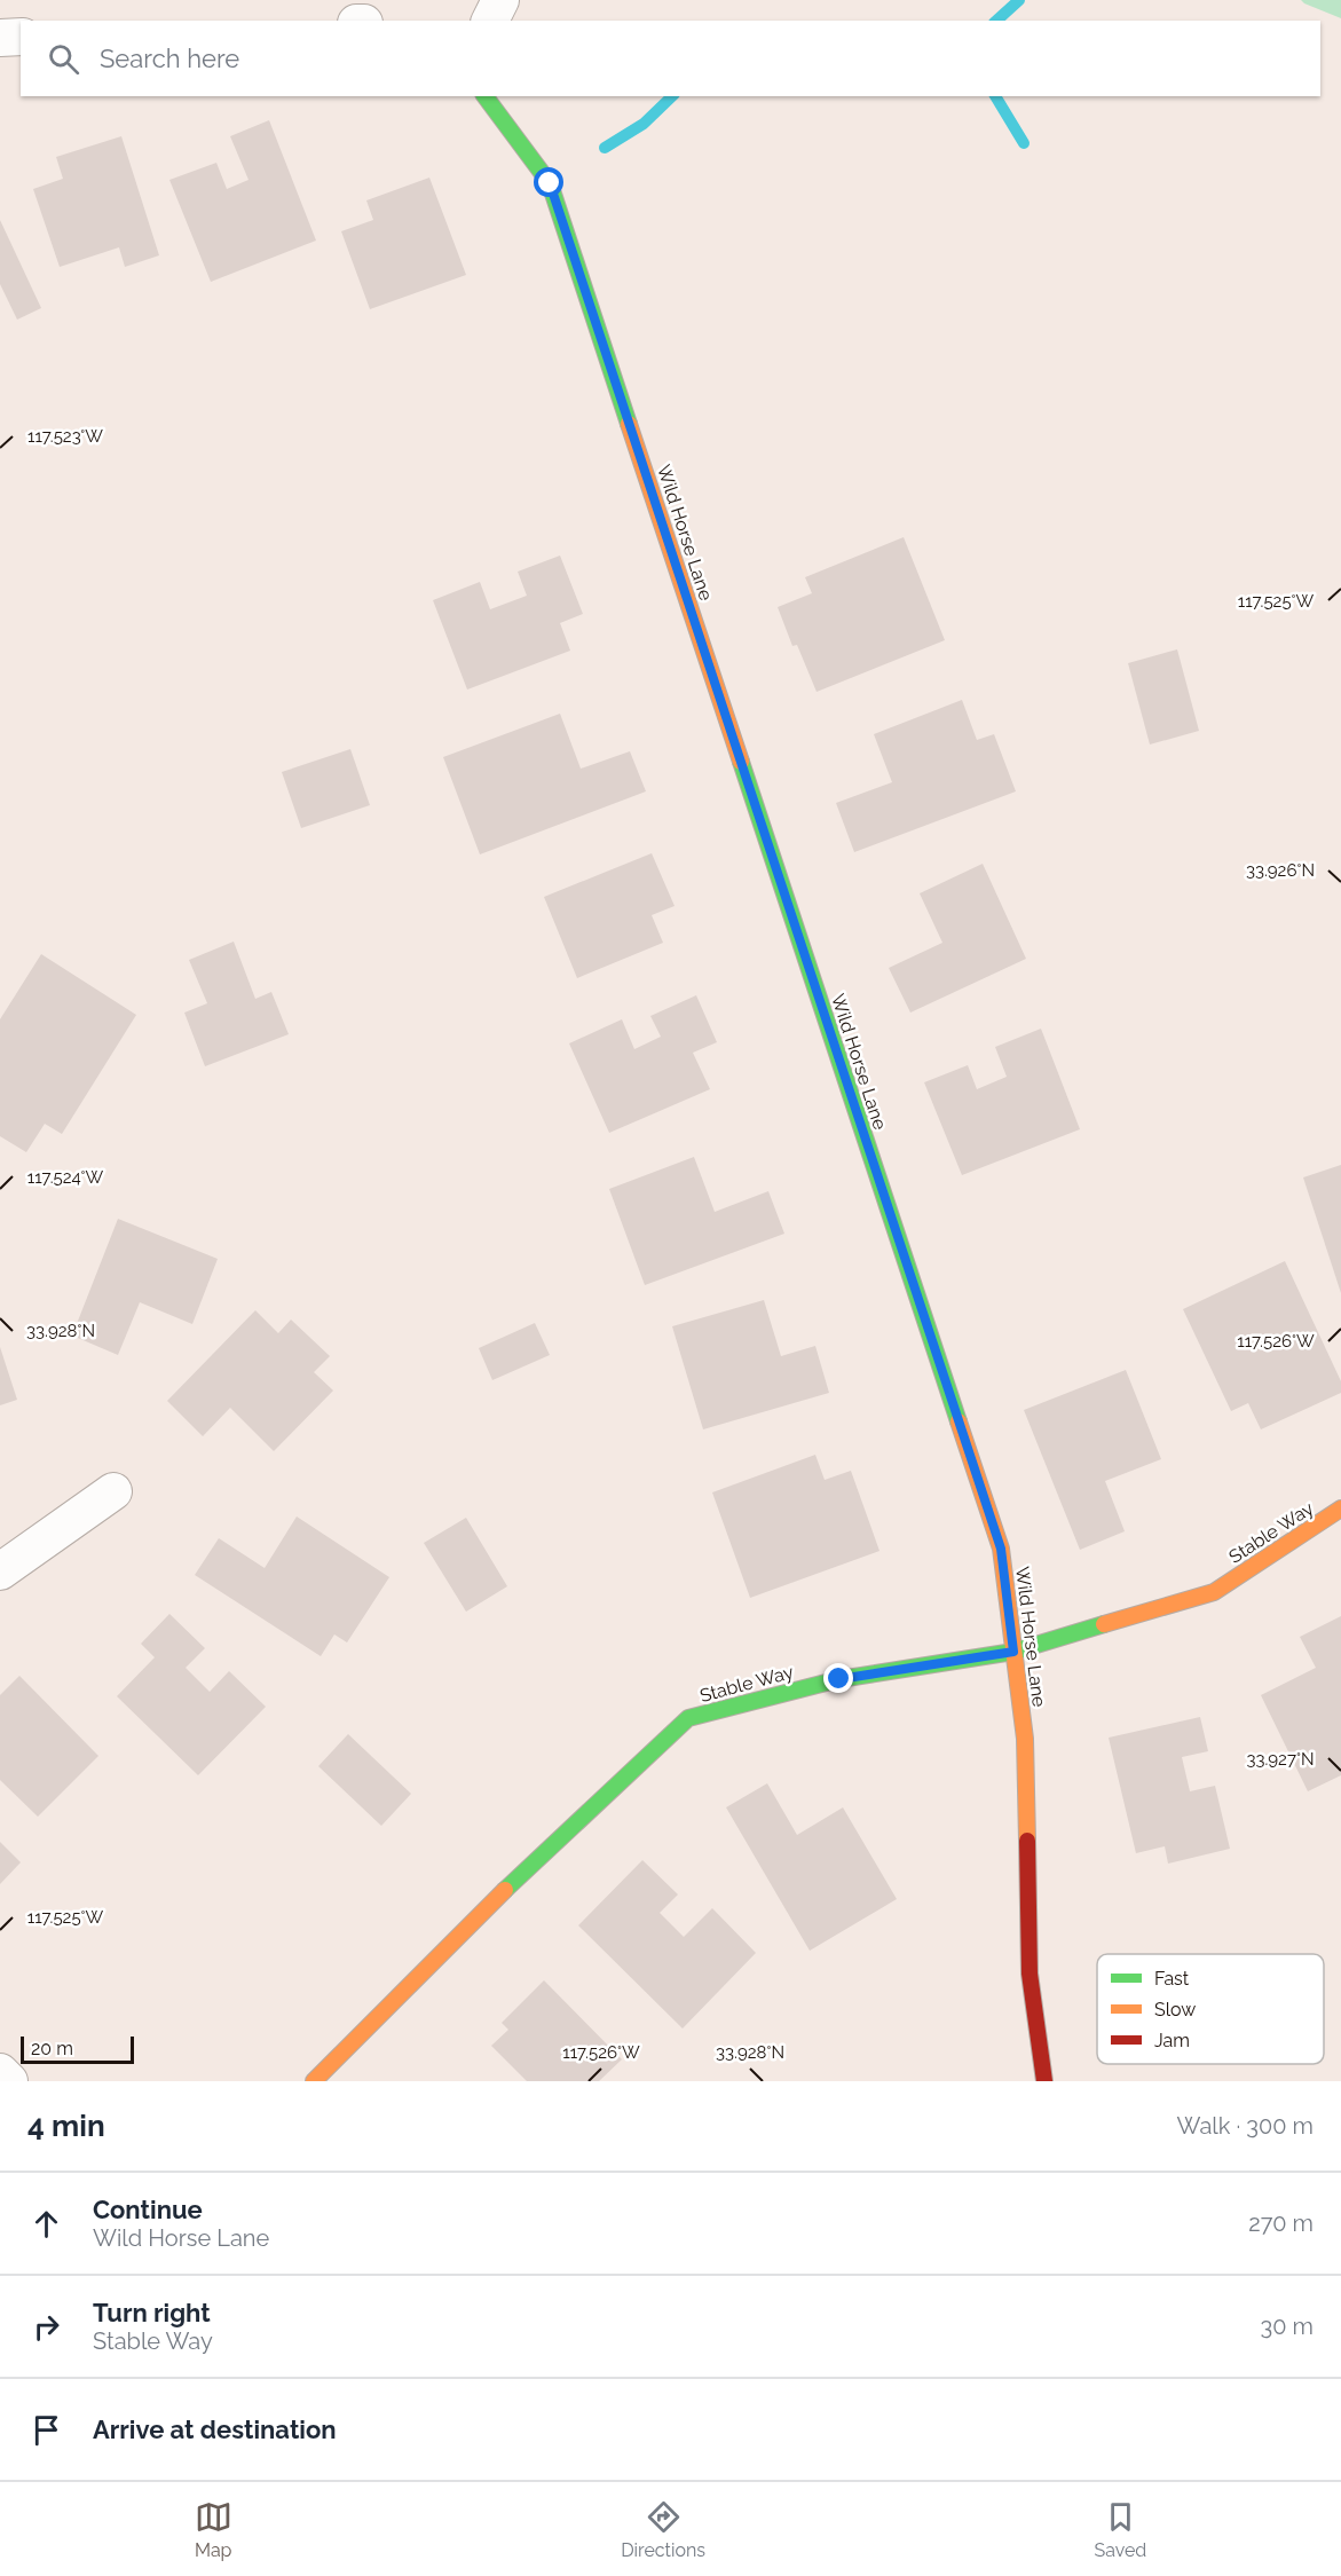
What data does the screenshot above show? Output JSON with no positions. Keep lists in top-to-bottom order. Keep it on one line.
{"streets":{"street":["Wild Horse Lane","Stable Way"]},"crossings":[["Wild Horse Lane","Stable Way"]],"legend":["Fast","Slow","Jam"],"scale_bar":"20 m","page":{"search":"Search here","scale":"20 m","heading":["4 min","Walk · 300 m"],"list":[["Continue","Wild Horse Lane","270 m"],["Turn right","Stable Way","30 m"],"Arrive at destination"],"nav":["Map","Directions","Saved"]},"coordinates":["117.523°W","117.525°W","33.926°N","117.524°W","33.928°N","117.526°W","33.927°N"]}
